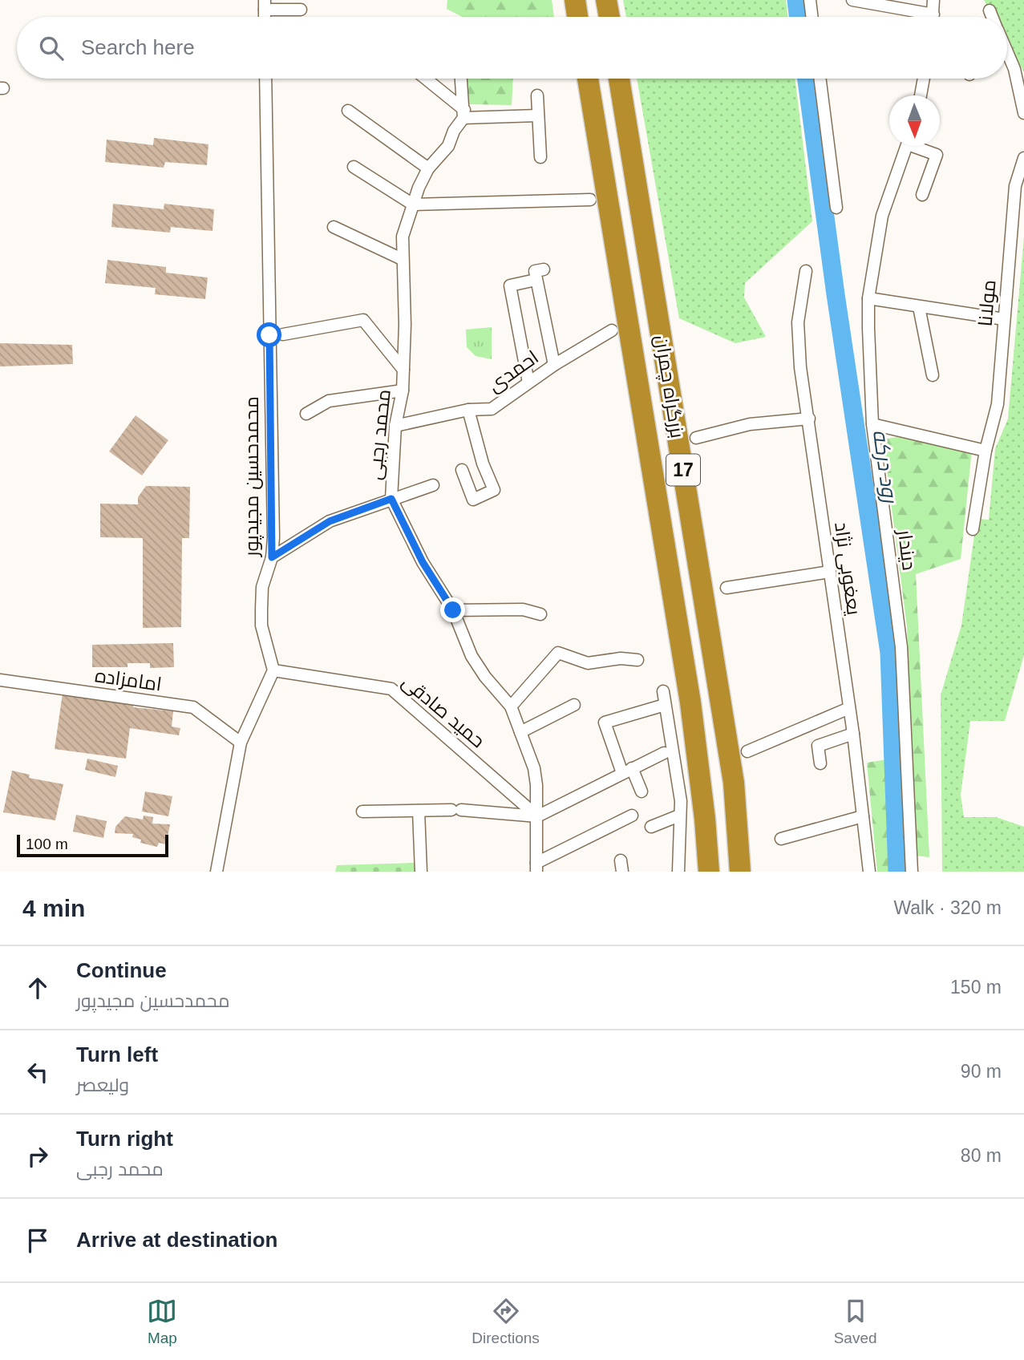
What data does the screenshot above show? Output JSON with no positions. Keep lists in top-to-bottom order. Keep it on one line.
{"streets":{"highway":["بزرگراه چمران","17"],"street":["مولانا","احمدی","محمد رجبی","محمدحسین مجیدپور","دیندار","یعغوبی نژاد","امامزاده","حمید صادقی"]},"crossings":[["احمدی","محمد رجبی"],["محمد رجبی","حمید صادقی"],["محمدحسین مجیدپور","حمید صادقی"]],"water":["رود درکه"],"scale_bar":"100 m","north":"bottom","page":{"search":"Search here","scale":"100 m","heading":["4 min","Walk · 320 m"],"list":[["Continue","محمدحسین مجیدپور","150 m"],["Turn left","ولیعصر","90 m"],["Turn right","محمد رجبی","80 m"],"Arrive at destination"],"nav":["Map","Directions","Saved"]}}
